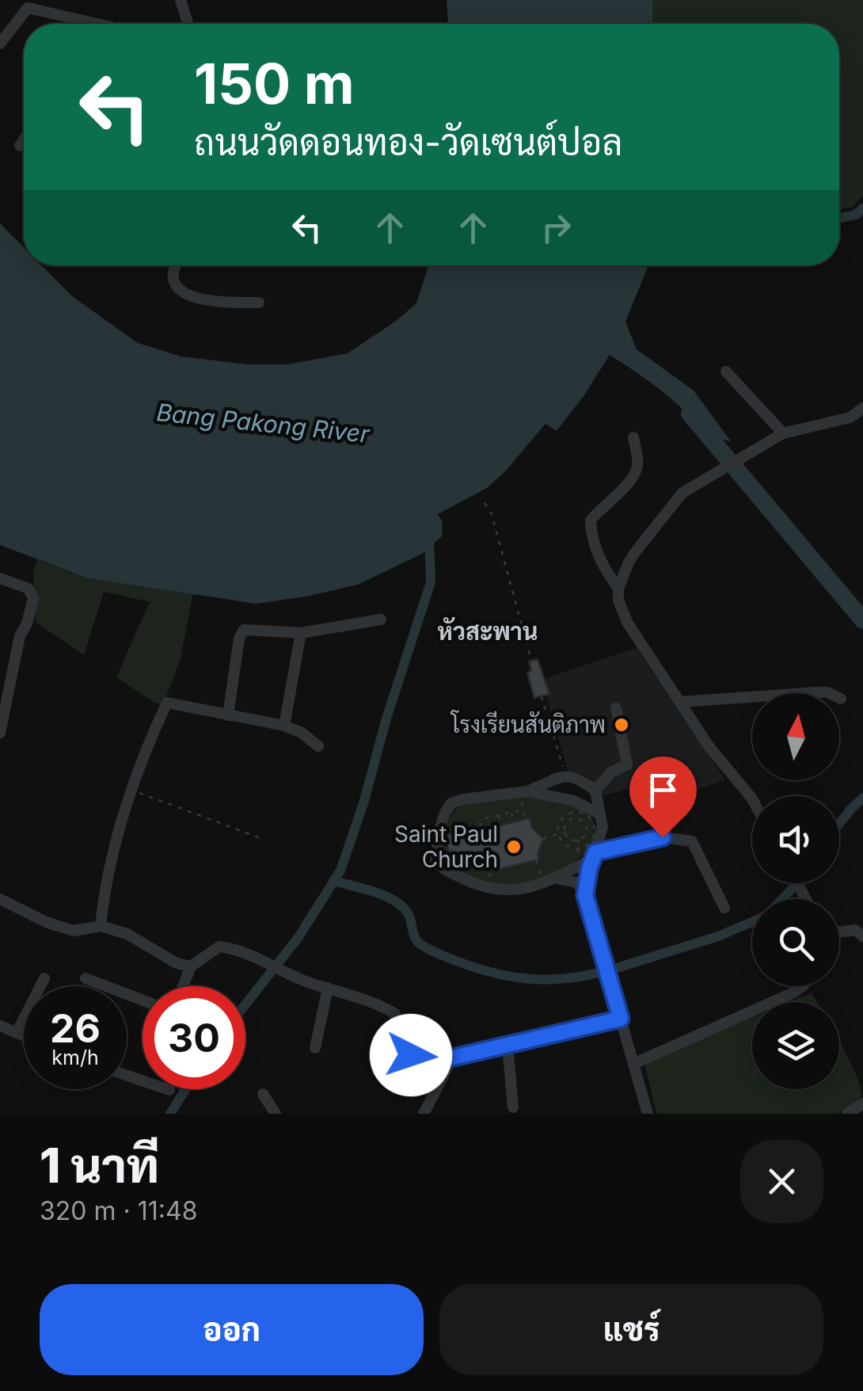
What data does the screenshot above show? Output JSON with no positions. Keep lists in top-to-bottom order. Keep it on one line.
{"districts":["หัวสะพาน"],"water":["Bang Pakong River"],"places":["โรงเรียนสันติภาพ","Saint Paul Church"],"north":"top","page":{"turn":["150 m","ถนนวัดดอนทอง-วัดเซนต์ปอล"],"speed":"26 km/h","limit":"30","heading":["1 นาที","320 m · 11:48"],"buttons":["ออก","แชร์"]}}
